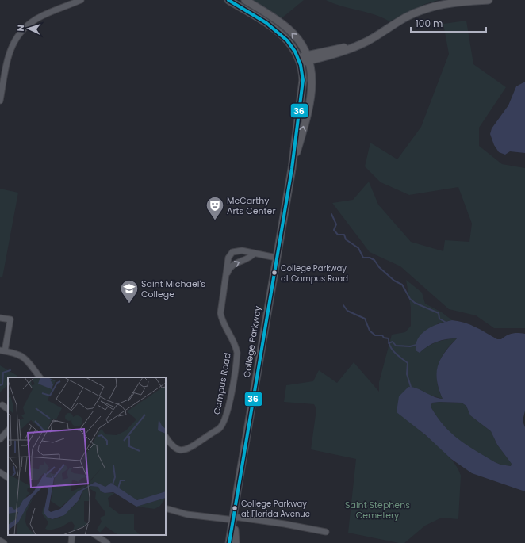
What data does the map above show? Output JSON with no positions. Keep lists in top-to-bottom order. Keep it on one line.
{"streets":{"main road":["College Parkway"],"street":["Campus Road"]},"crossings":[["College Parkway","Campus Road"]],"parks":["Saint Stephens Cemetery"],"places":{"theatre":["McCarthy Arts Center"],"other":["College Parkway at Campus Road","College Parkway at Florida Avenue"],"school or university":["Saint Michael's College"]},"lines":["transit line 36"],"scale_bar":"100 m","north":"left"}
